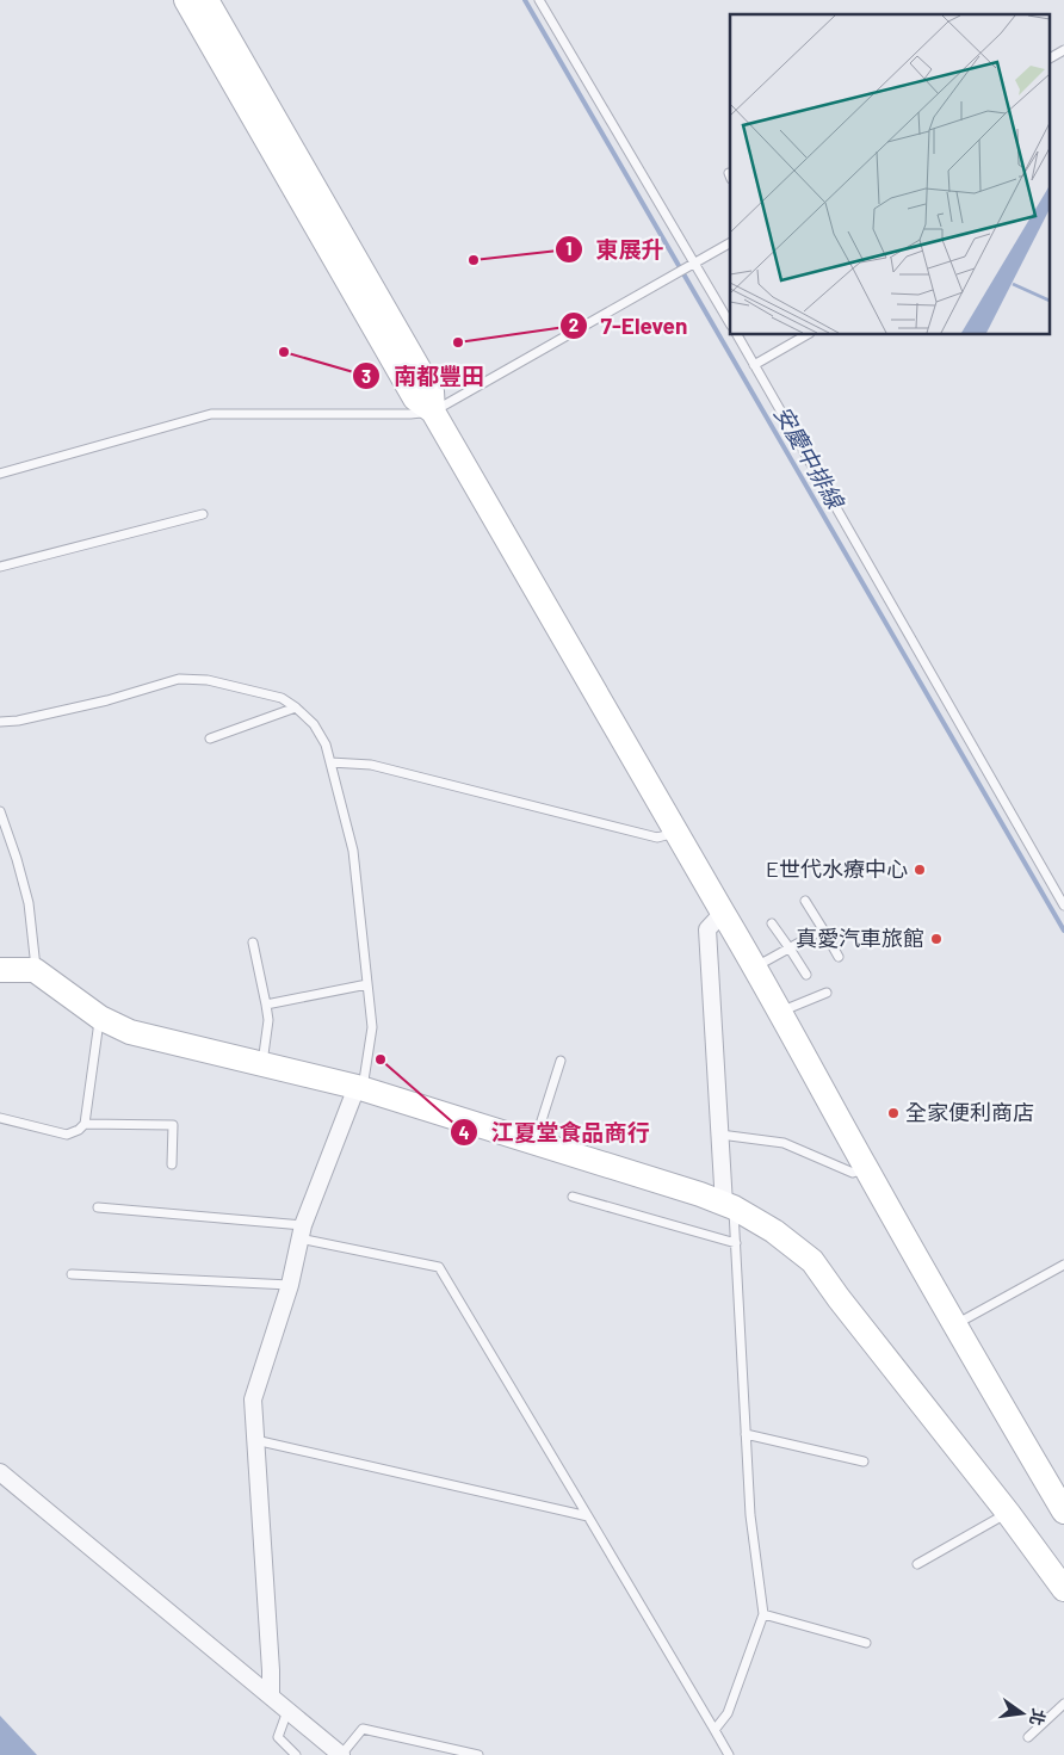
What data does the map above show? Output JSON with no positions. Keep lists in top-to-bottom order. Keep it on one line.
{"water":["安慶中排線"],"places":["東展升","7-Eleven","南都豐田","E世代水療中心","真愛汽車旅館","江夏堂食品商行","全家便利商店"],"north":"right"}
